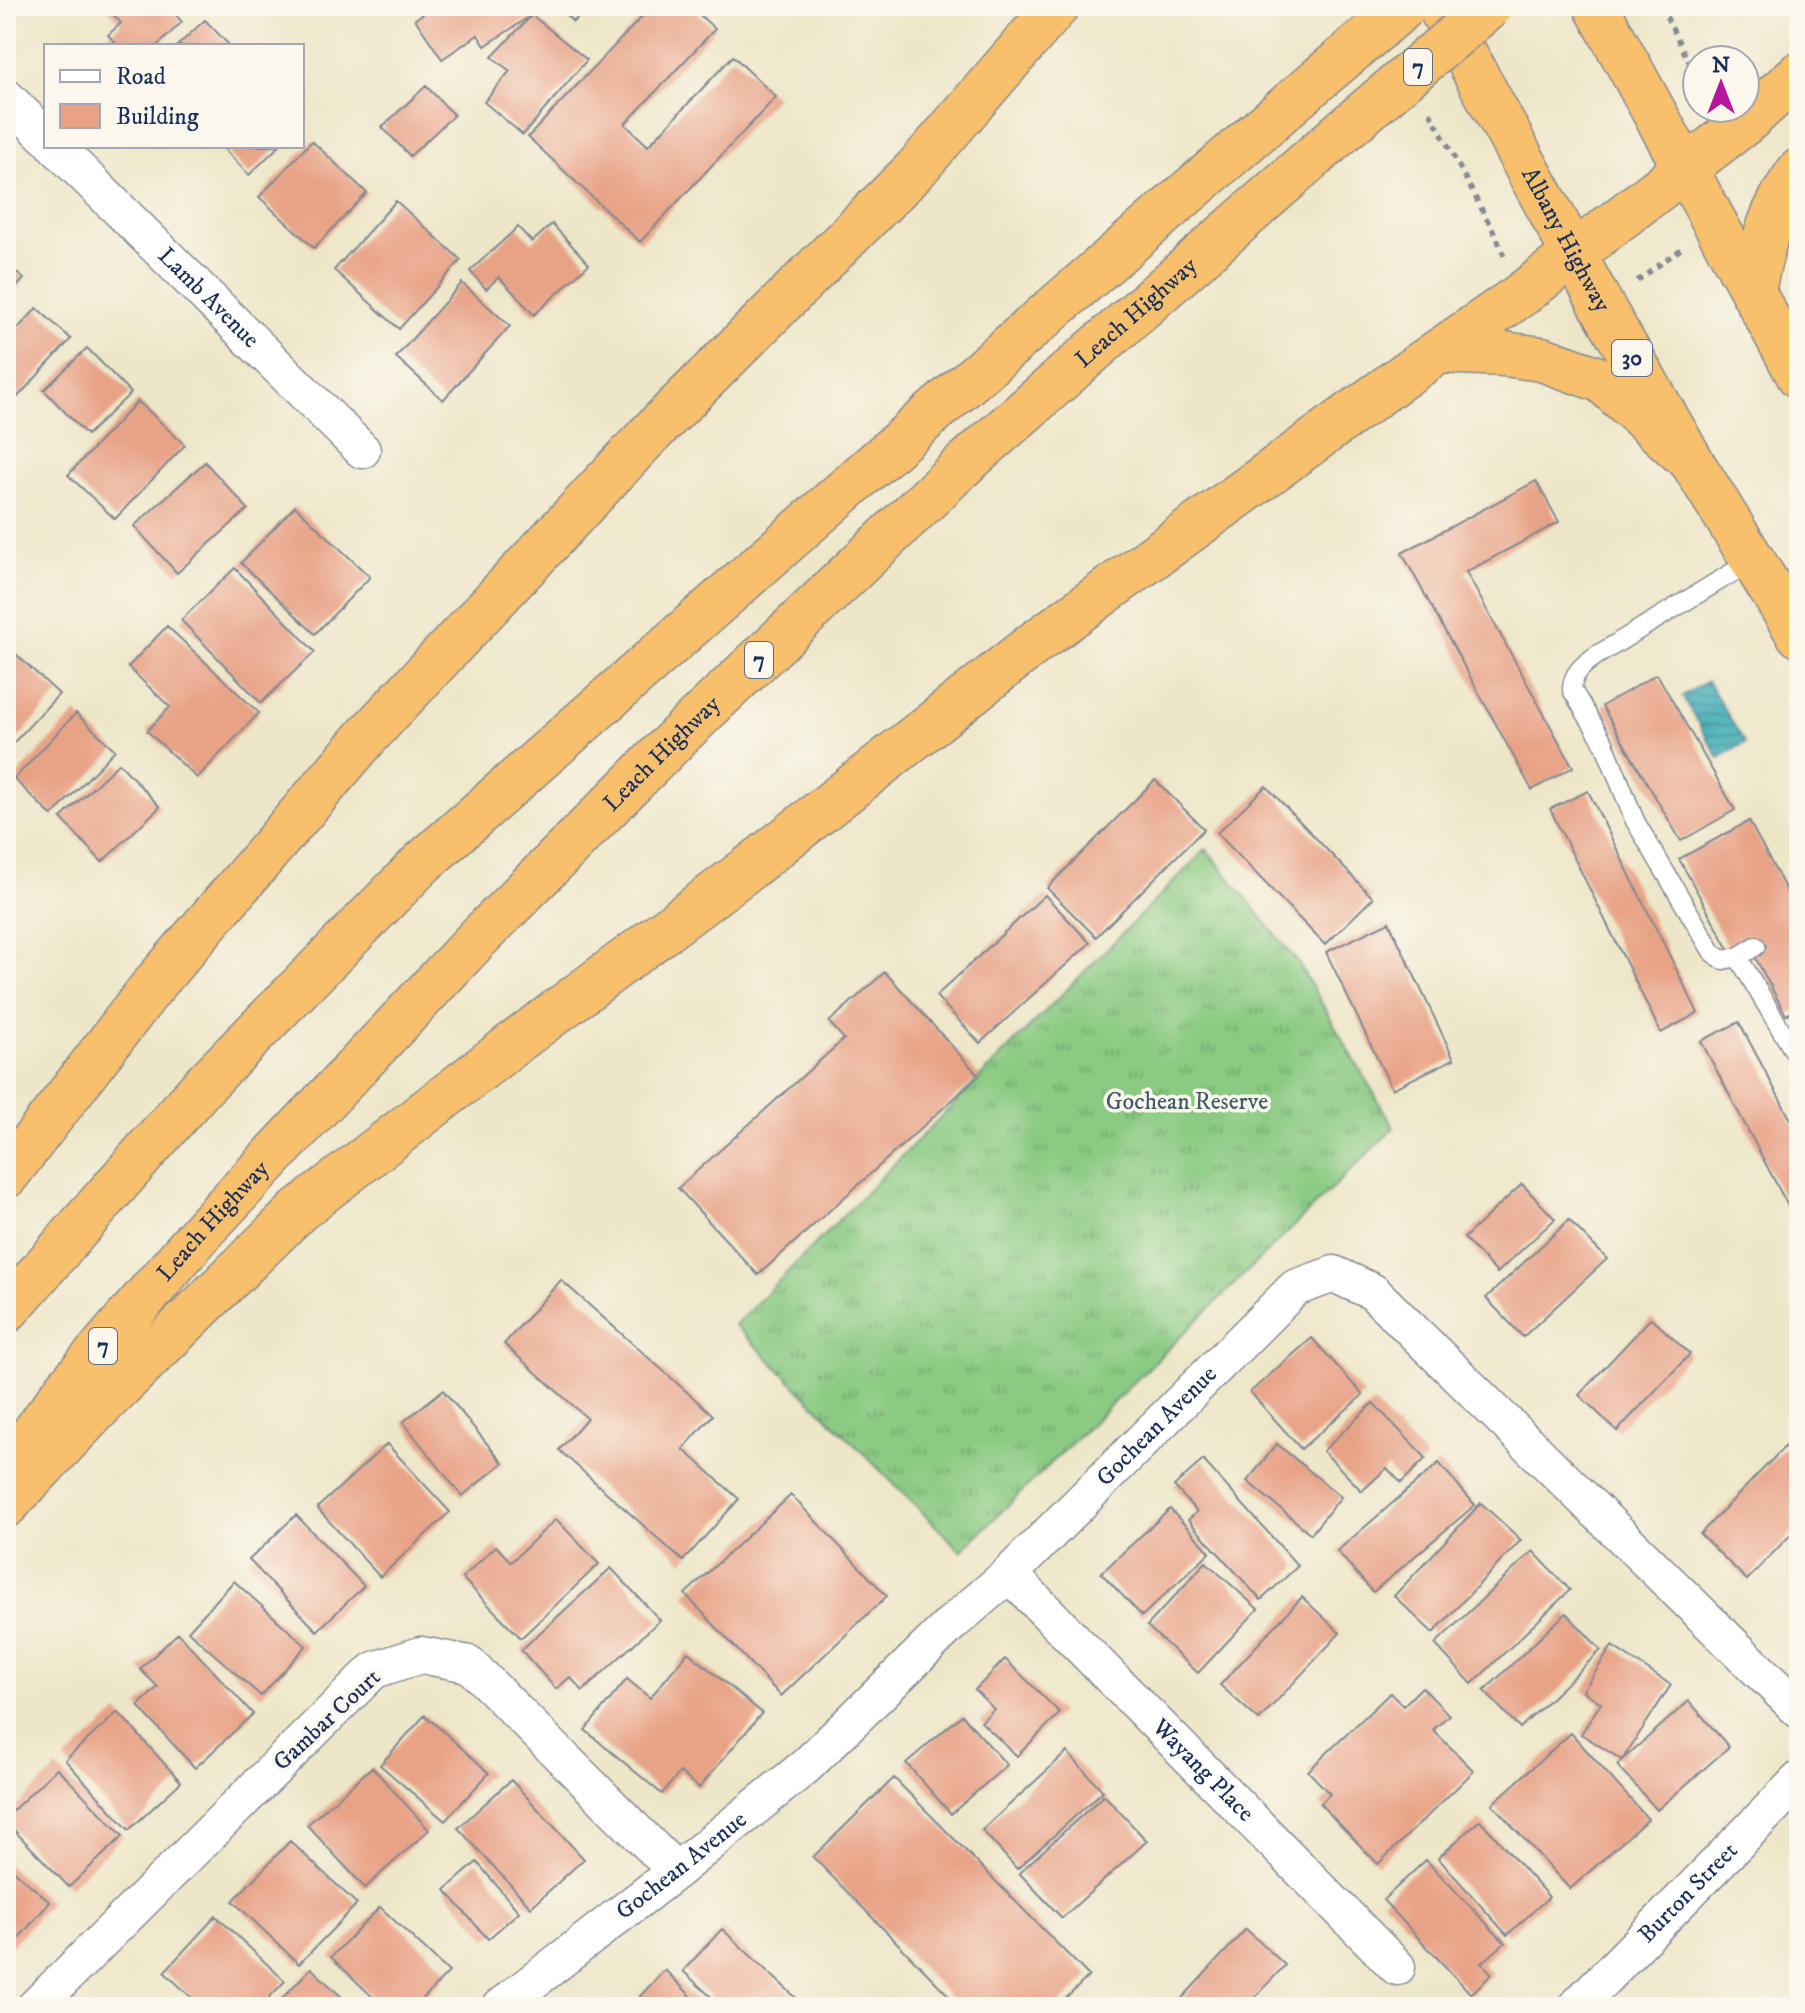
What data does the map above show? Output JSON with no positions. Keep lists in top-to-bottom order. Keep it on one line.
{"streets":{"highway":["7","Albany Highway","Leach Highway","30"],"street":["Lamb Avenue","Gochean Avenue","Gambar Court","Wayang Place","Burton Street"]},"crossings":[["Gochean Avenue","Gambar Court"],["Gochean Avenue","Wayang Place"]],"parks":["Gochean Reserve"],"legend":["Road","Building"],"north":"top"}
